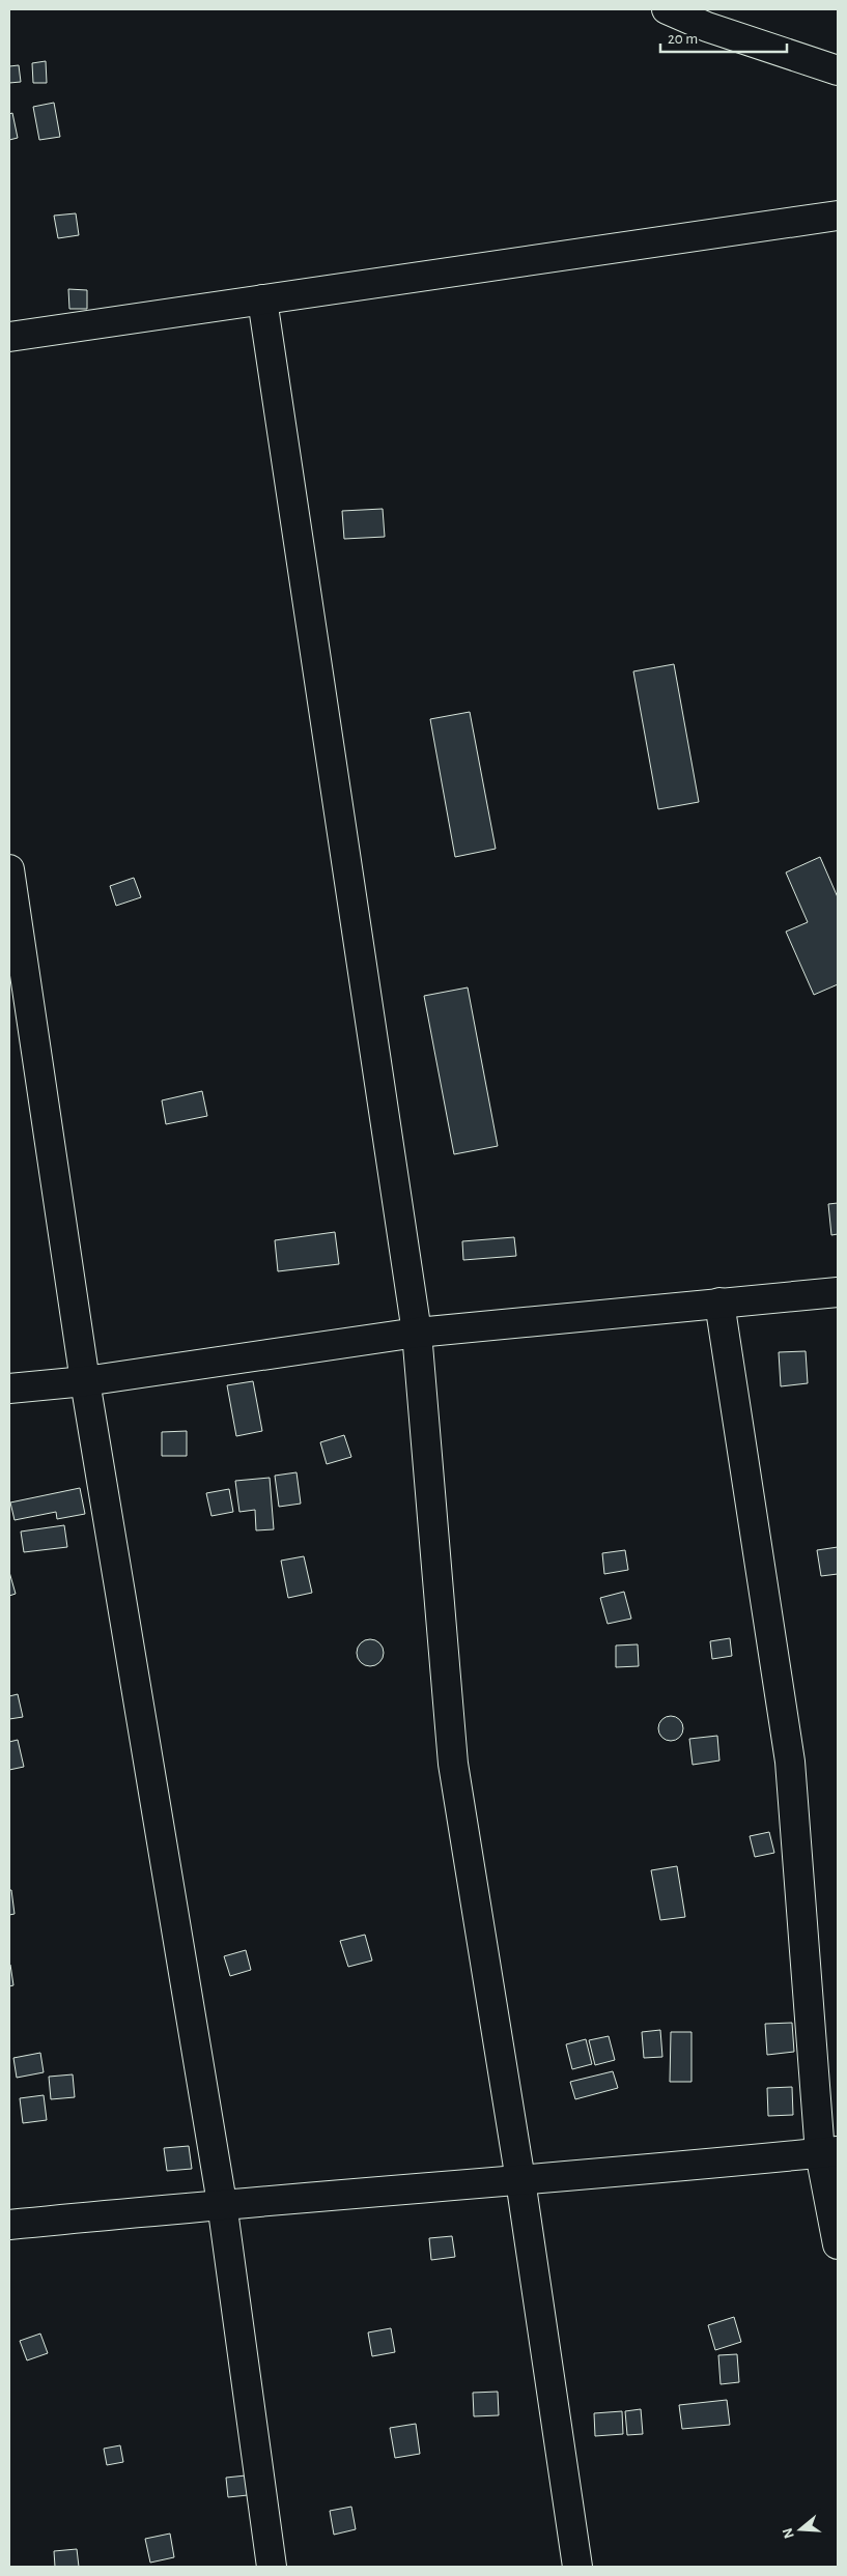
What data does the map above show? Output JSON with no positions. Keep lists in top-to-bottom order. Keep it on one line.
{"scale_bar":"20 m","north":"left"}
